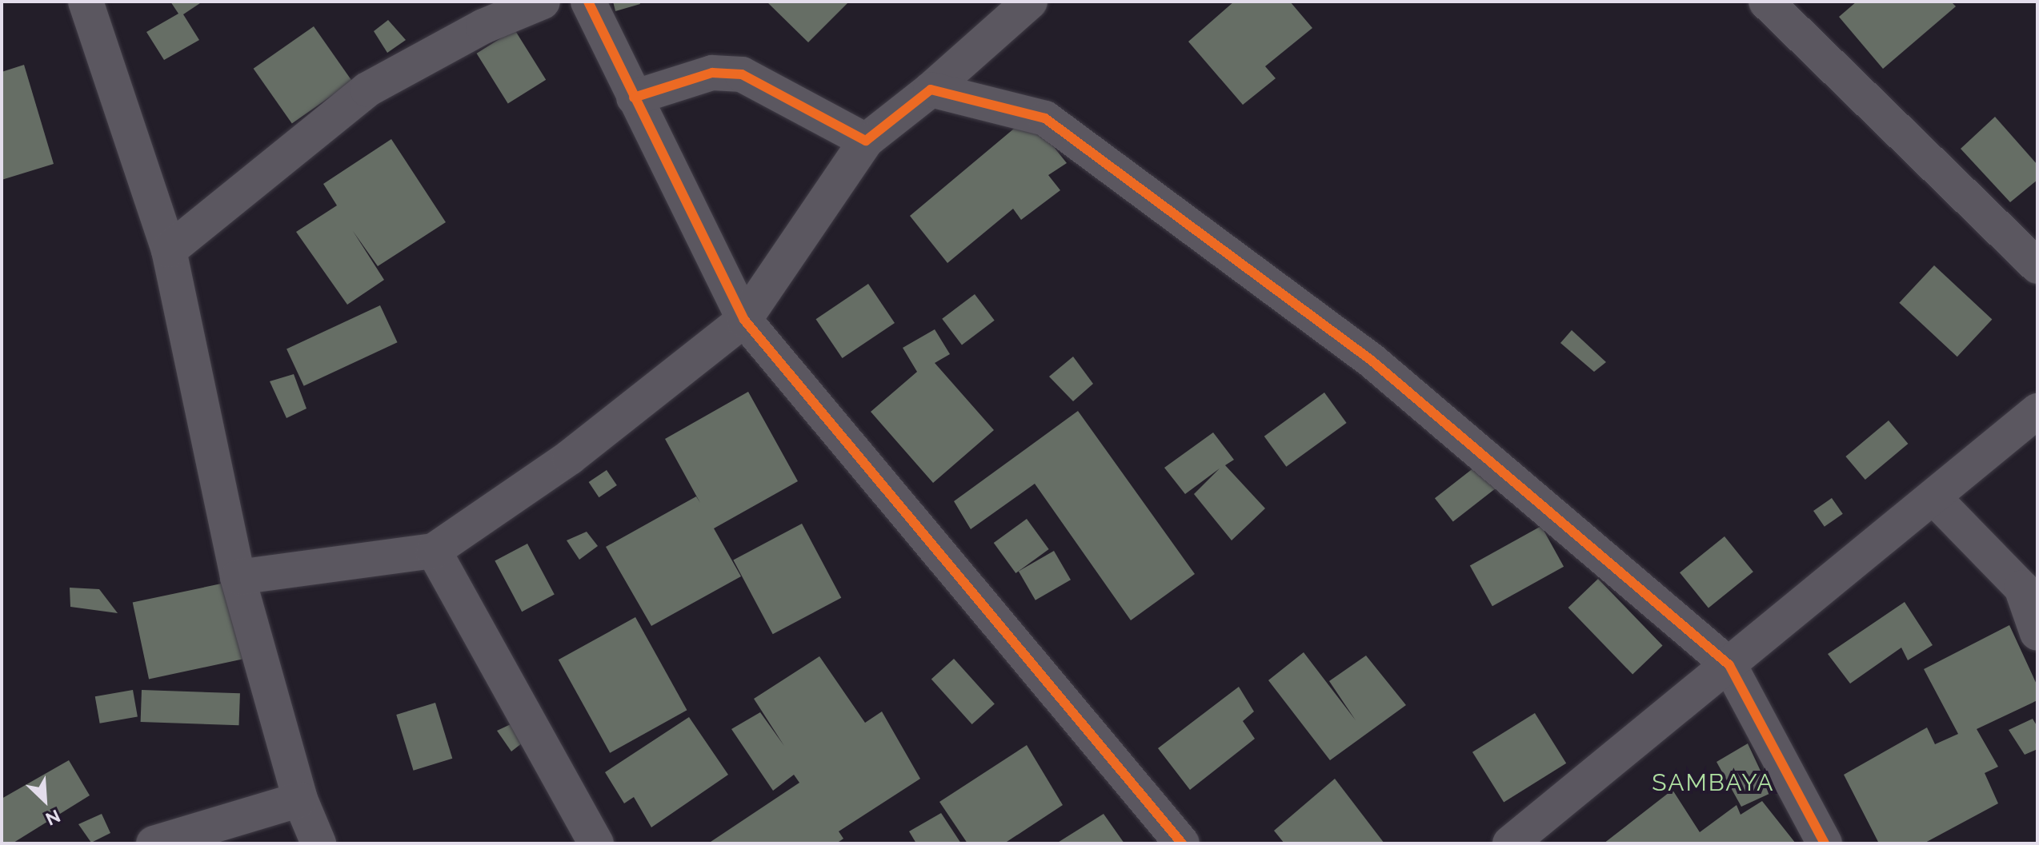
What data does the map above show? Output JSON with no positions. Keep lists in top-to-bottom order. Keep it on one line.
{"districts":["SAMBAYA"],"north":"bottom right"}
